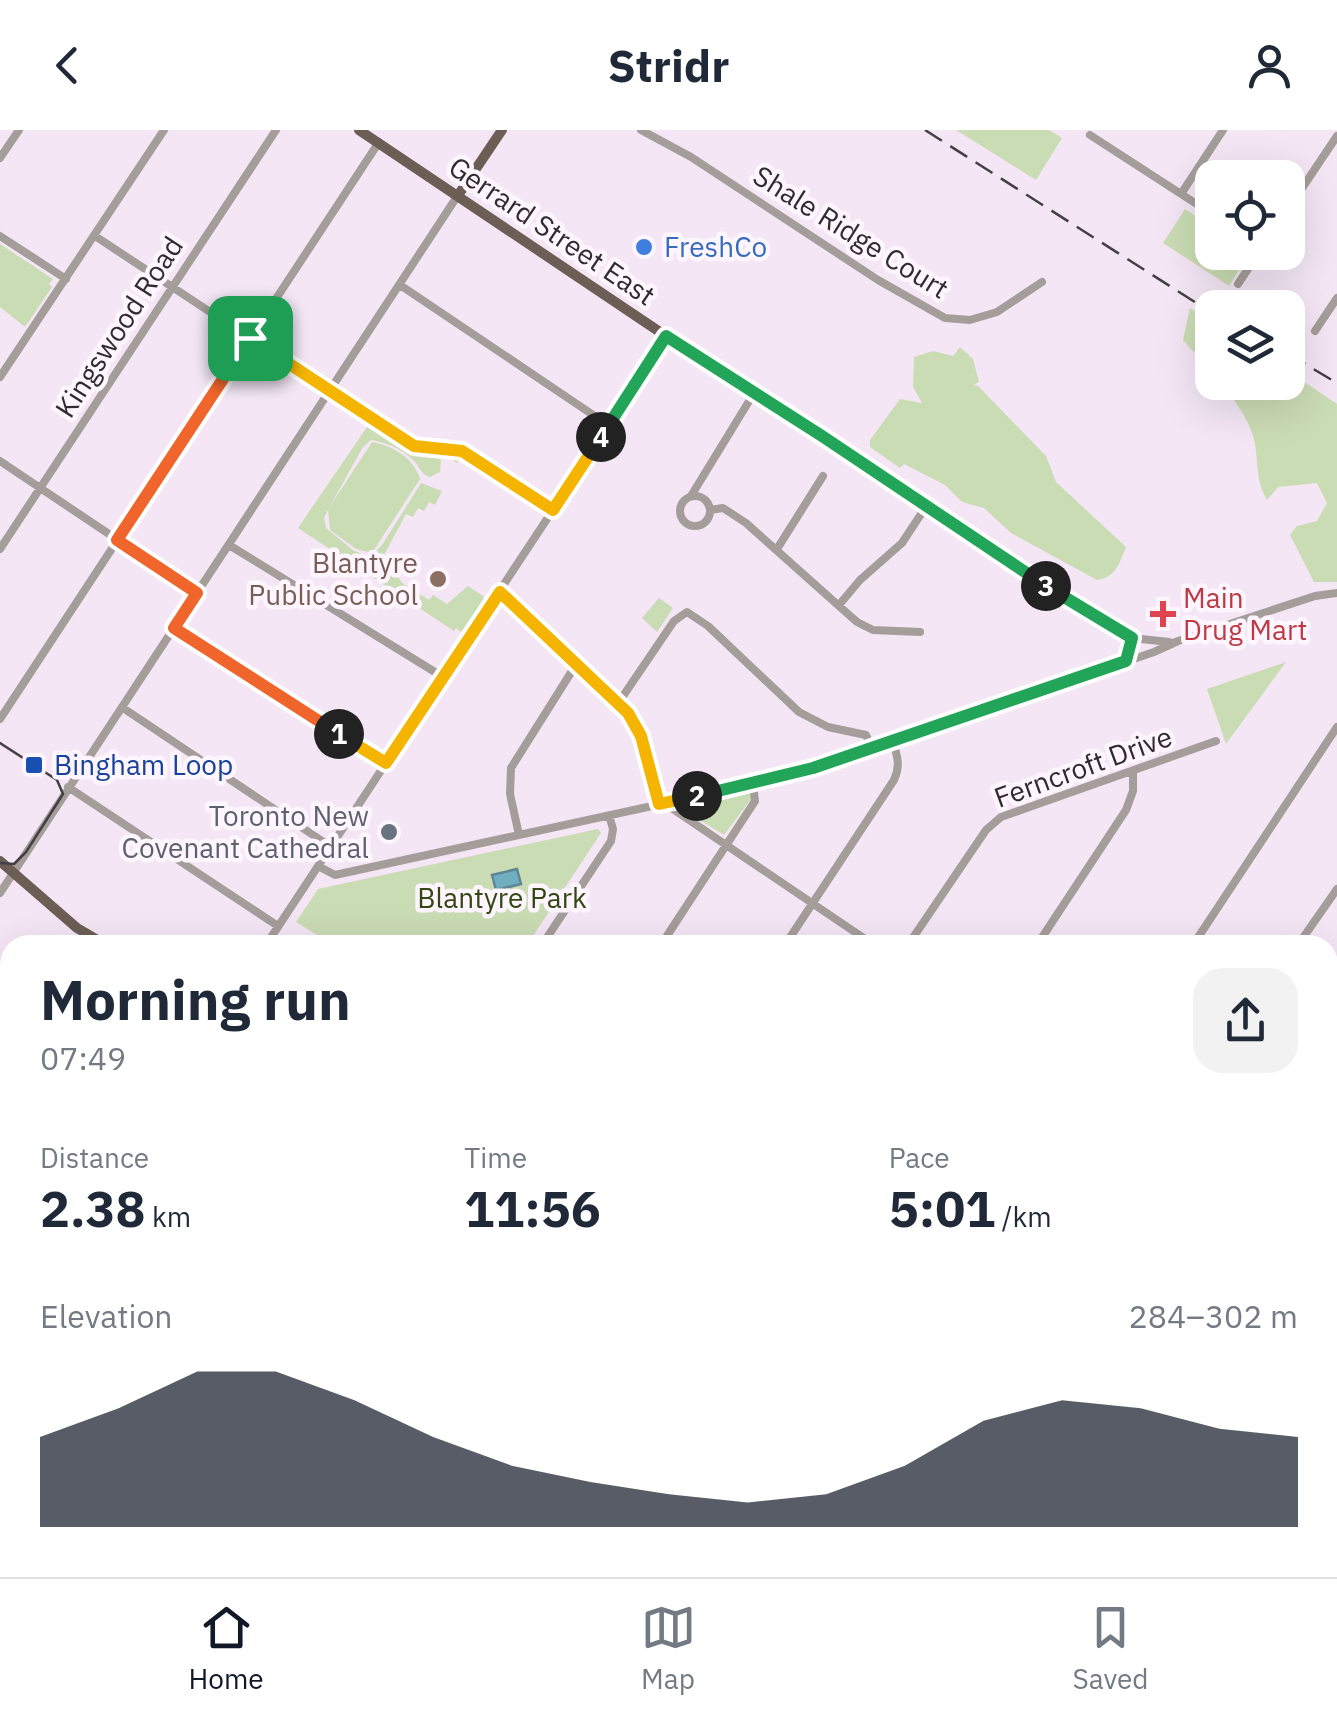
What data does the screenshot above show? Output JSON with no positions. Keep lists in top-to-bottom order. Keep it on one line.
{"streets":{"main road":["Gerrard Street East"],"street":["Shale Ridge Court","Kingswood Road","Ferncroft Drive"]},"parks":["Blantyre Park"],"places":{"other":["FreshCo","Blantyre Public School","Toronto New Covenant Cathedral"],"health":["Main Drug Mart"],"transit":["Bingham Loop"]},"page":{"header":"Stridr","pins":["4","3","1","2"],"heading":["Morning run","07:49"],"stats":[["Distance","2.38 km"],["Time","11:56"],["Pace","5:01 /km"]],"chart":["Elevation","284–302 m"],"tabs":["Home","Map","Saved"]}}
